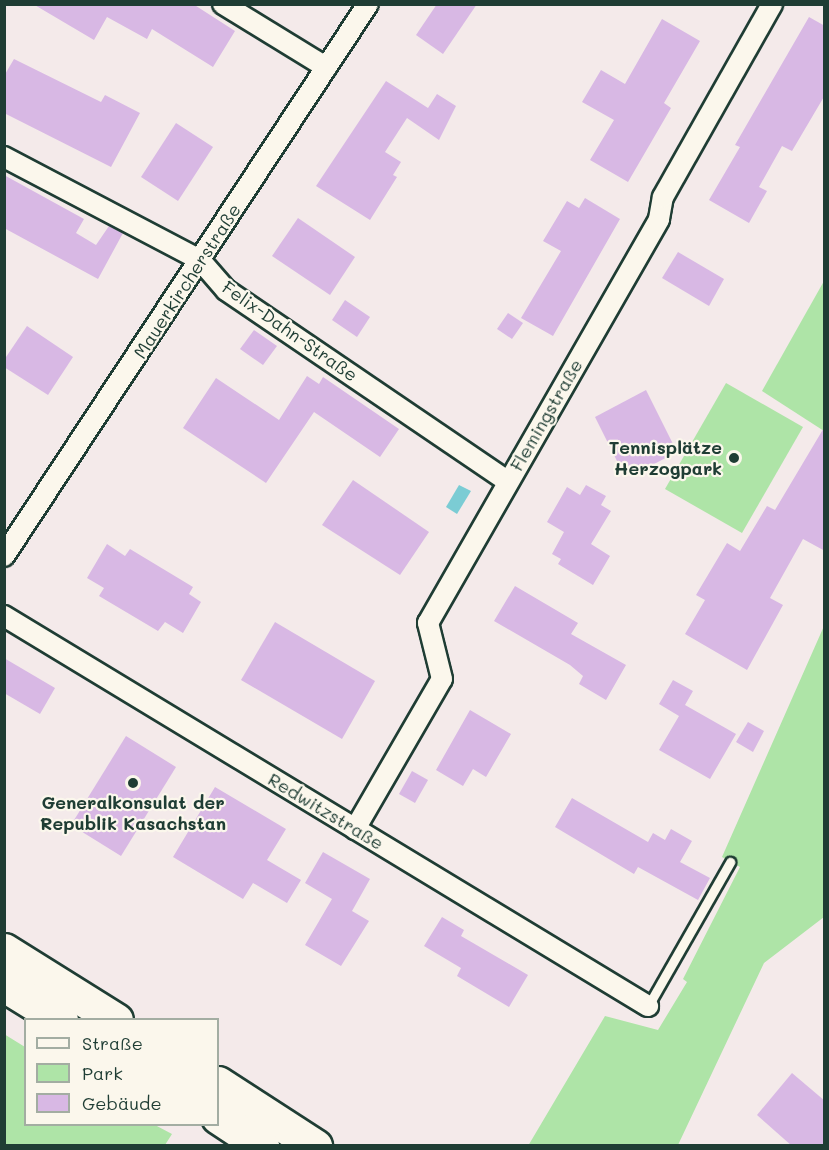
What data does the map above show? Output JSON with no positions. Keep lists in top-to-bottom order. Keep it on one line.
{"streets":{"street":["Mauerkircherstraße","Felix-Dahn-Straße","Flemingstraße","Redwitzstraße"]},"crossings":[["Mauerkircherstraße","Felix-Dahn-Straße"],["Felix-Dahn-Straße","Flemingstraße"],["Flemingstraße","Redwitzstraße"]],"places":["Tennisplätze Herzogpark","Generalkonsulat der Republik Kasachstan"],"legend":["Straße","Park","Gebäude"]}
